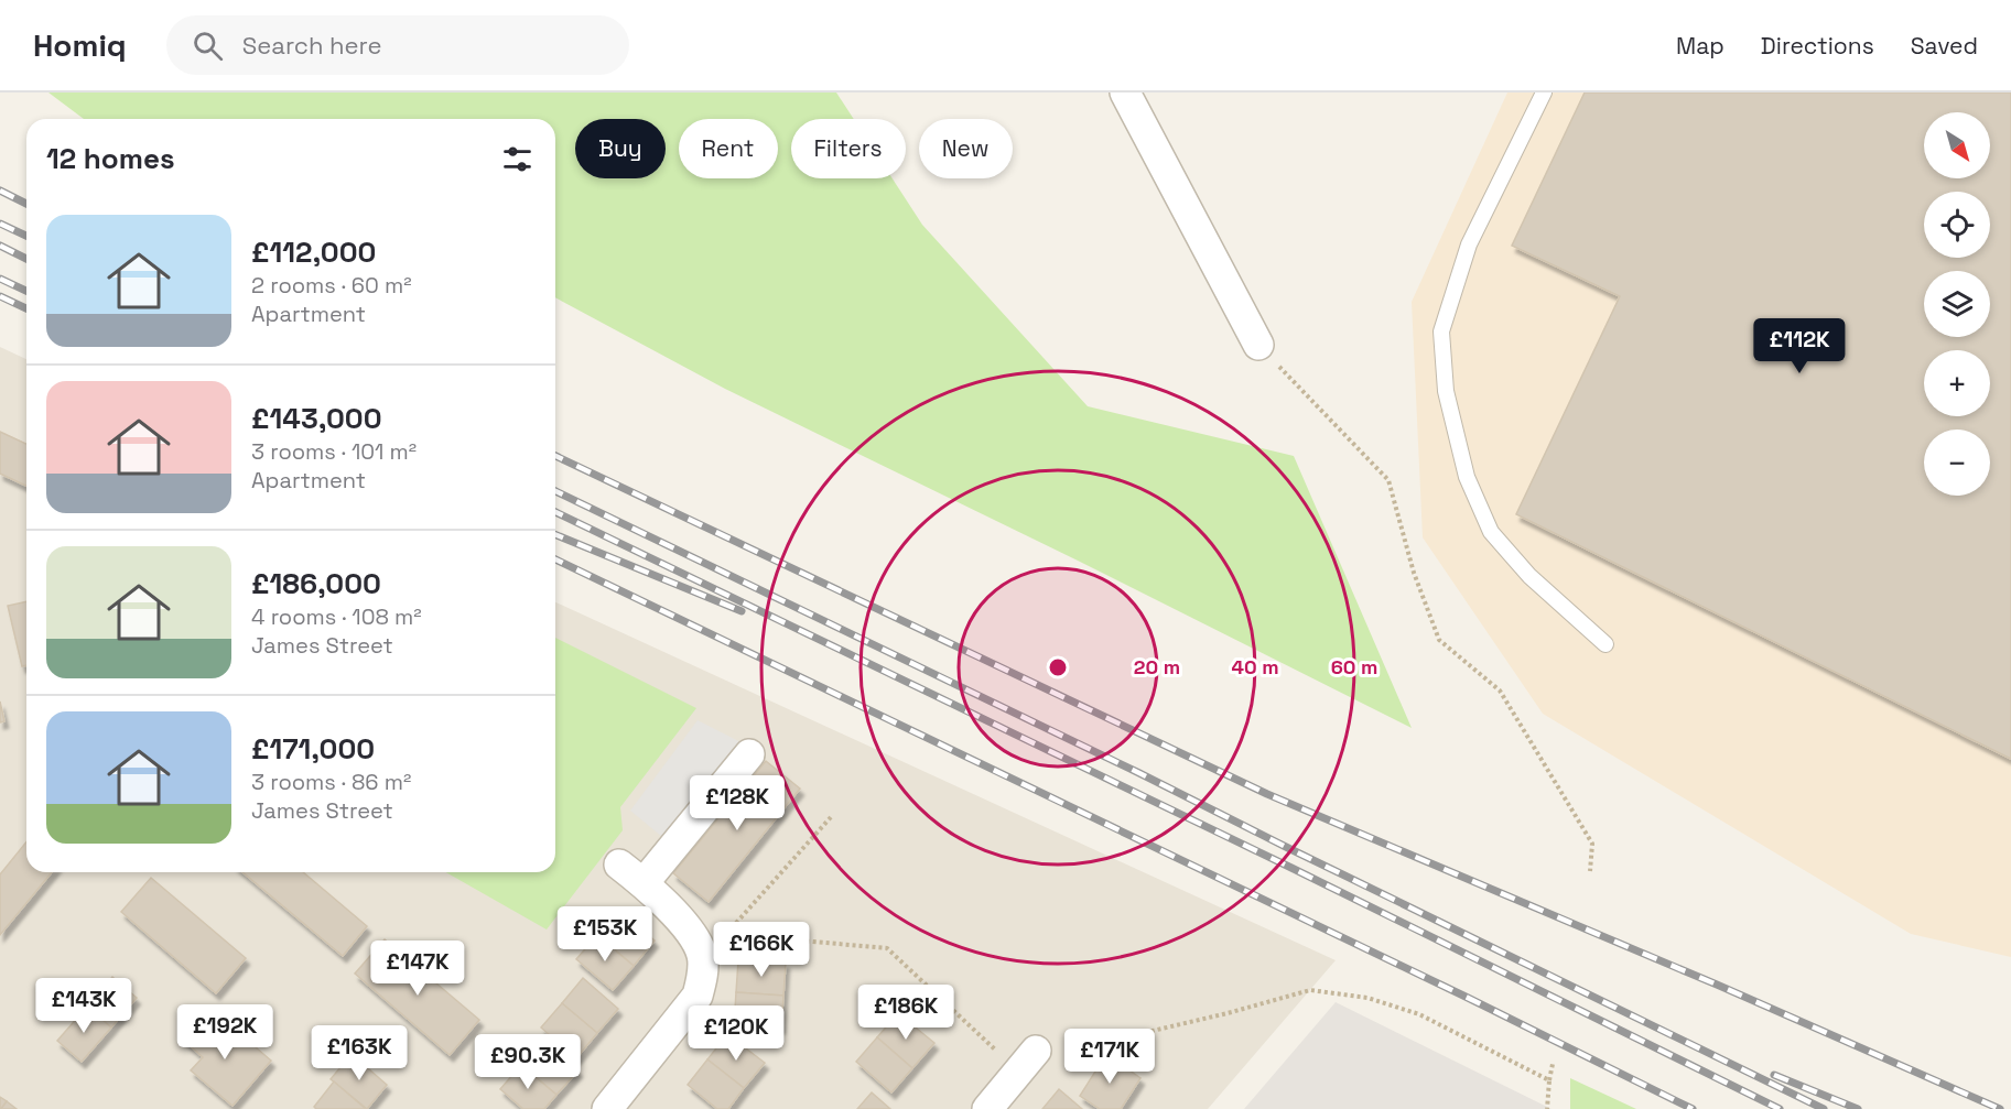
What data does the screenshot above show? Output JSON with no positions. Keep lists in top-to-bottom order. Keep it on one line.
{"north":"bottom right","page":{"header":"Homiq","search":"Search here","nav":["Map","Directions","Saved"],"map_buttons":["+","−"],"chip":["Buy","Rent","Filters","New"],"heading":"12 homes","list":[{"name":"£112,000","note":"2 rooms · 60 m² · Apartment"},{"name":"£143,000","note":"3 rooms · 101 m² · Apartment"},{"name":"£186,000","note":"4 rooms · 108 m² · James Street"},{"name":"£171,000","note":"3 rooms · 86 m² · James Street"}],"price":["£112K","£128K","£153K","£166K","£147K","£143K","£186K","£192K","£120K","£163K","£171K","£90.3K"]},"rings":["20 m","40 m","60 m"]}
